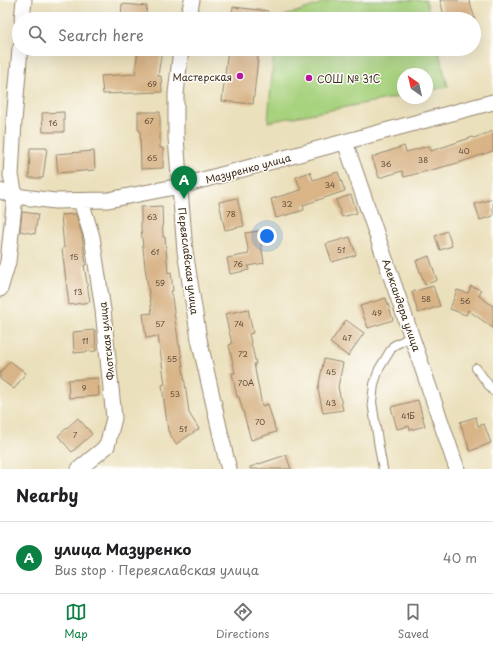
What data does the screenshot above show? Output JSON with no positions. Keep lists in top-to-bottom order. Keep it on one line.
{"streets":{"street":["Мазуренко улица","Переяславская улица","Александера улица","Флотская улица"]},"crossings":[["Мазуренко улица","Переяславская улица"],["Мазуренко улица","Александера улица"],["Мазуренко улица","Флотская улица"]],"places":["Мастерская","СОШ № 31С"],"house_numbers":["69","67","16","40","65","38","36","34","32","78","63","51","61","15","76","59","13","58","56","49","57","74","47","11","72","55","45","70А","9","53","43","41Б","70","51","7"],"north":"top left","page":{"search":"Search here","pins":"A","heading":"Nearby","list":[{"mark":"A","name":"улица Мазуренко","note":"Bus stop · Переяславская улица","value":"40 m"}],"nav":["Map","Directions","Saved"]}}
